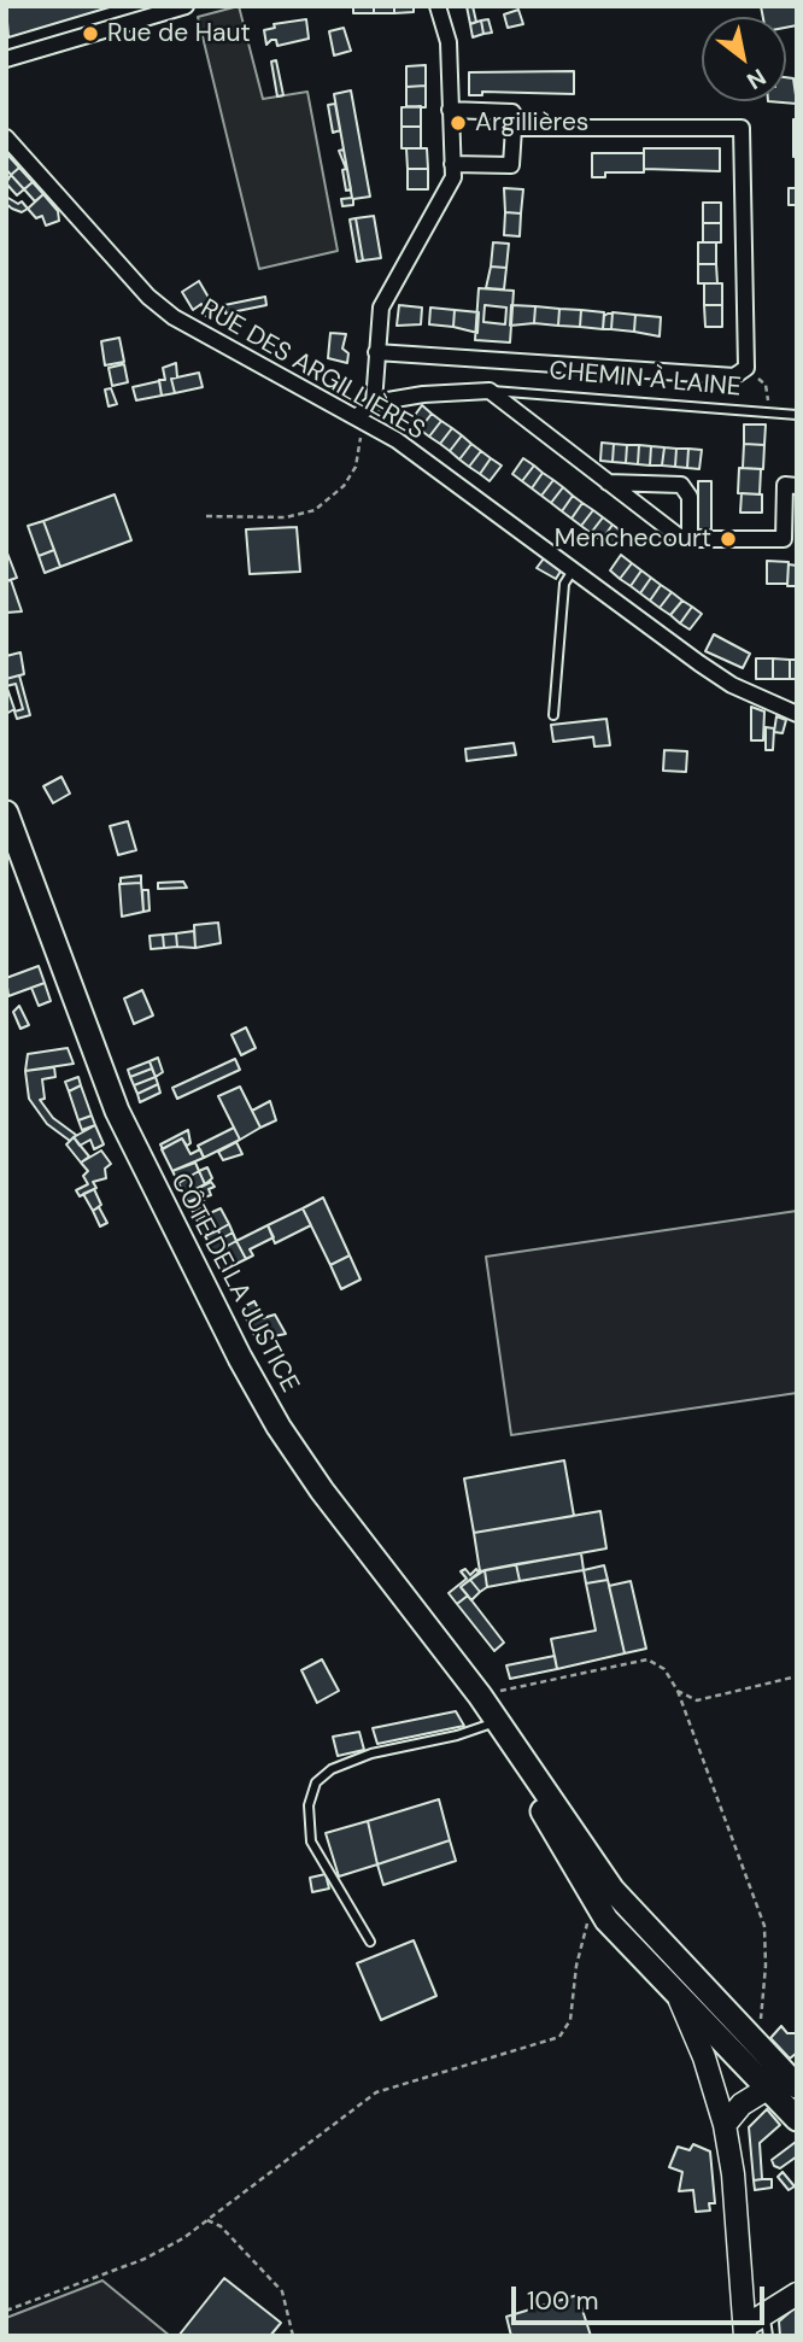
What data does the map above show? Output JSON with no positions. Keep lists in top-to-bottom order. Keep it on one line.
{"streets":{"main road":["CÔTE DE LA JUSTICE"],"street":["RUE DES ARGILLIÈRES"],"lane":["CHEMIN À LAINE"]},"places":["Rue de Haut","Argillières","Menchecourt"],"scale_bar":"100 m","north":"bottom right"}
